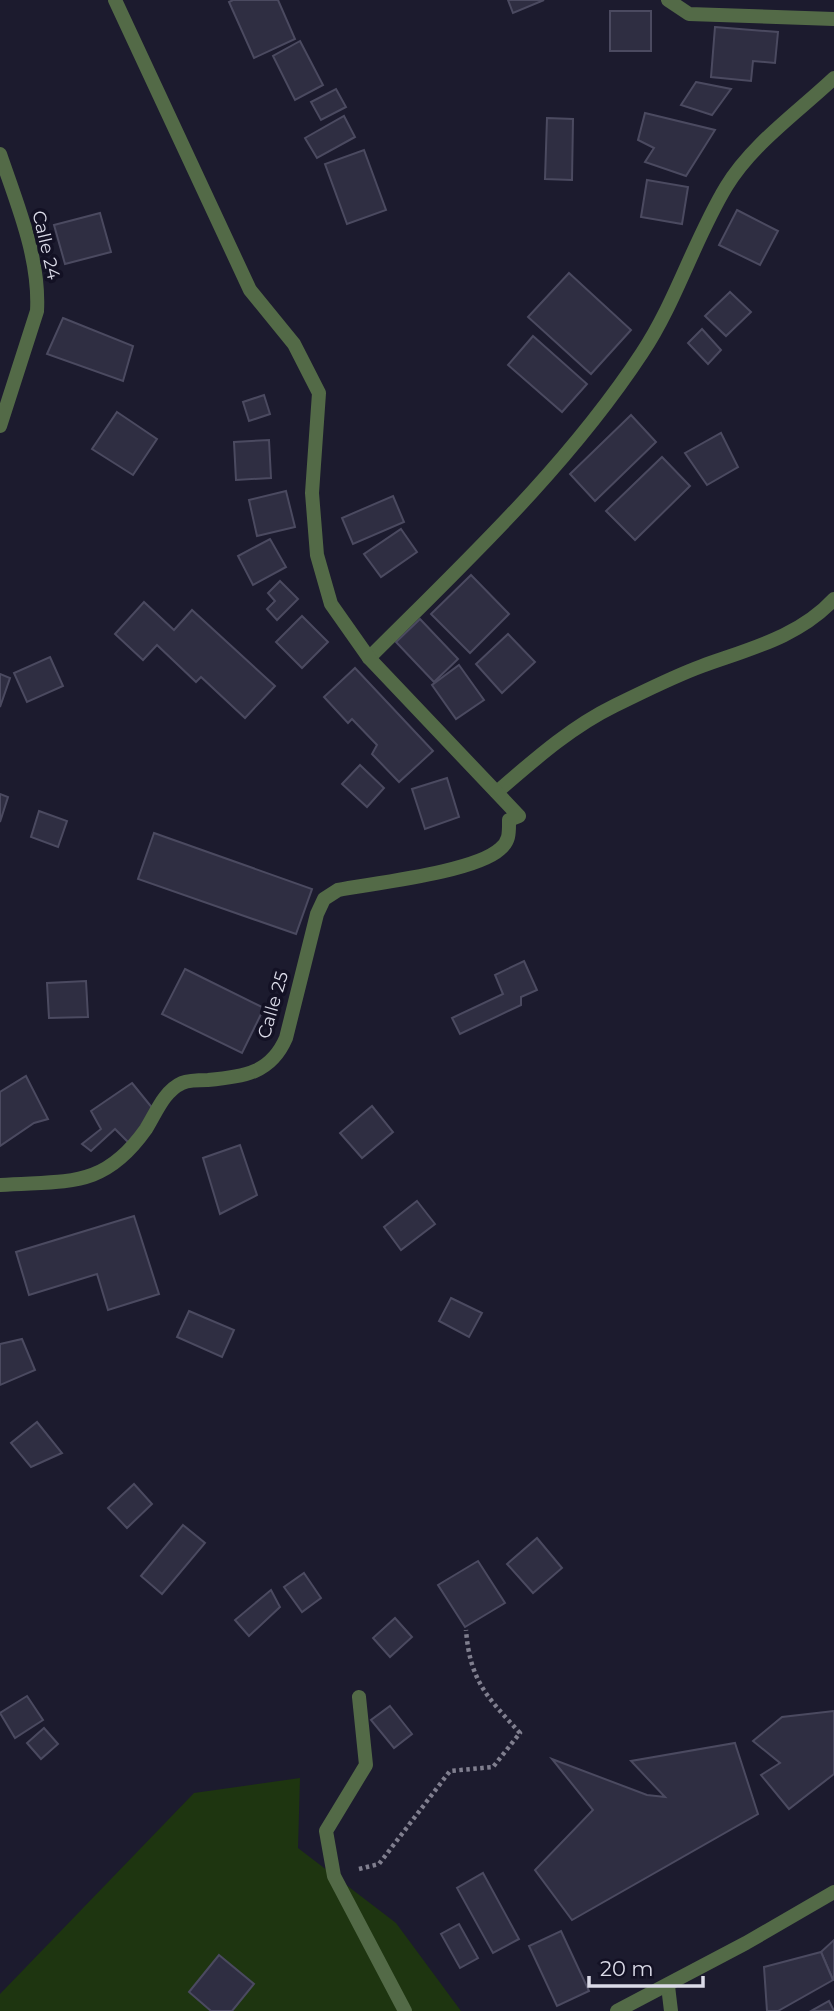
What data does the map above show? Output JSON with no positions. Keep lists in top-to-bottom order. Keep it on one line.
{"streets":{"street":["Calle 24","Calle 25"]},"scale_bar":"20 m"}
